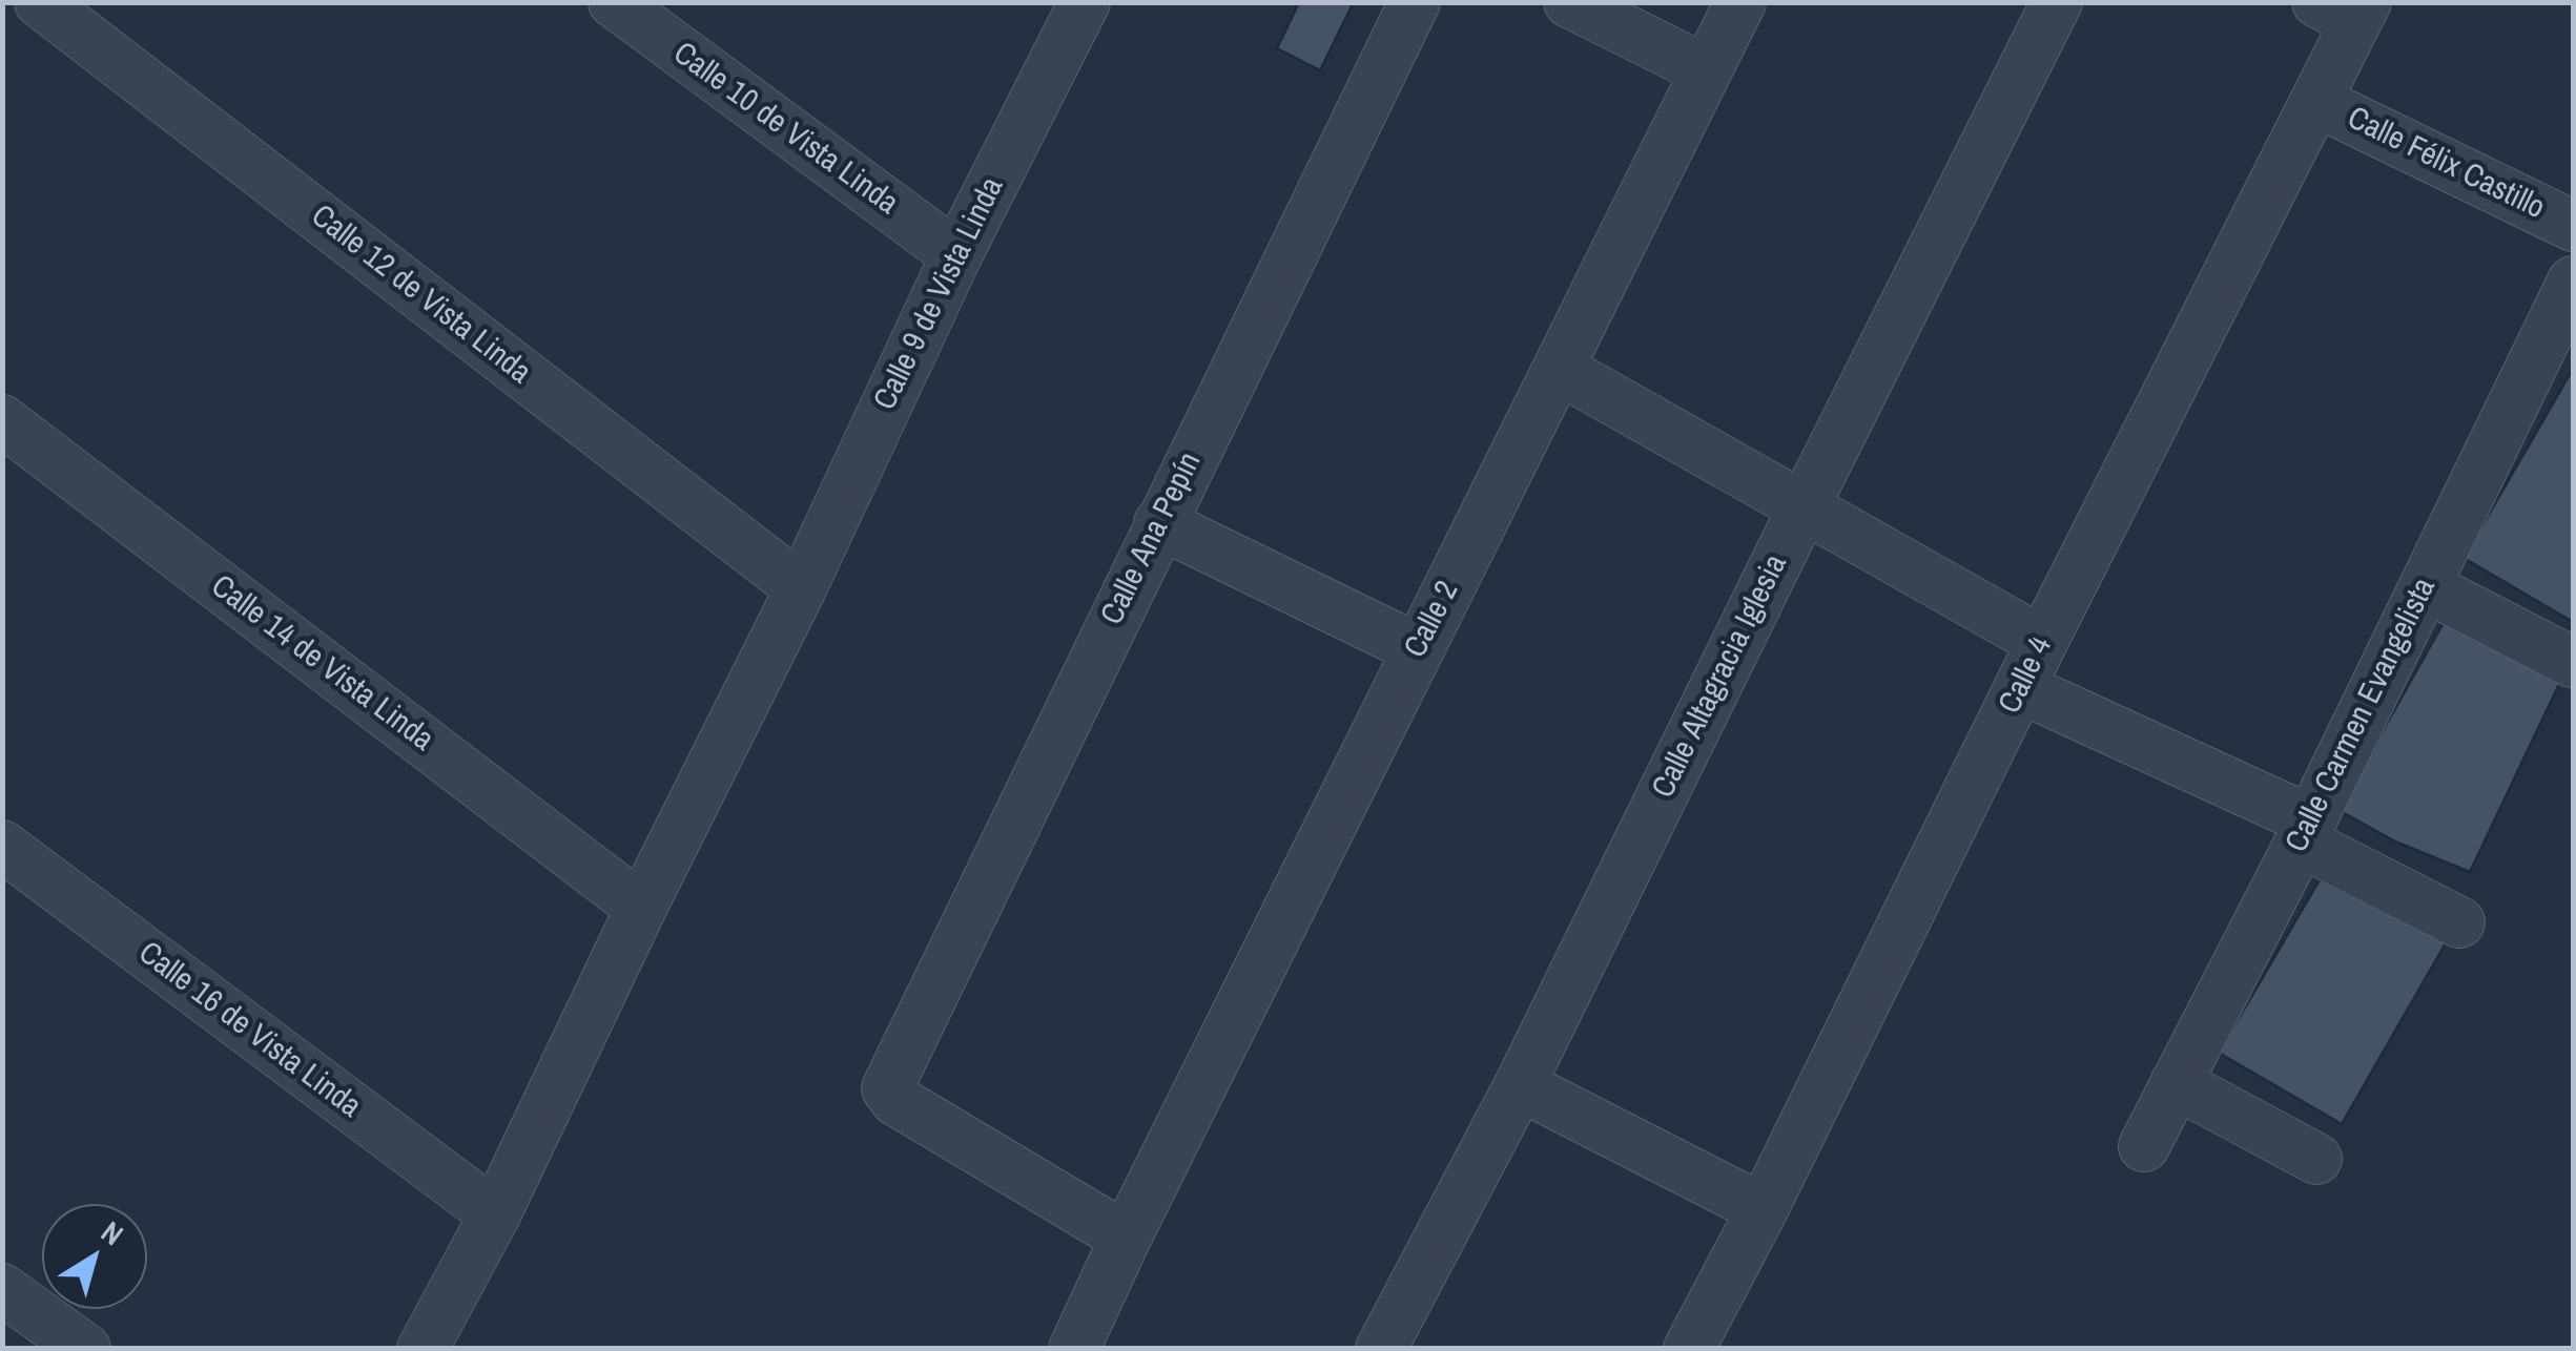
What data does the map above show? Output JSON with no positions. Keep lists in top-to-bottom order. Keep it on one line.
{"streets":{"street":["Calle 10 de Vista Linda","Calle Félix Castillo","Calle 9 de Vista Linda","Calle 12 de Vista Linda","Calle Ana Pepín","Calle 2","Calle 14 de Vista Linda","Calle 4","Calle Altagracia Iglesia","Calle Carmen Evangelista","Calle 16 de Vista Linda"]},"crossings":[["Calle 10 de Vista Linda","Calle 9 de Vista Linda"],["Calle Félix Castillo","Calle 4"],["Calle 9 de Vista Linda","Calle 12 de Vista Linda"],["Calle 9 de Vista Linda","Calle 14 de Vista Linda"],["Calle 9 de Vista Linda","Calle 16 de Vista Linda"],["Calle Ana Pepín","Calle 2"]],"north":"top right"}
